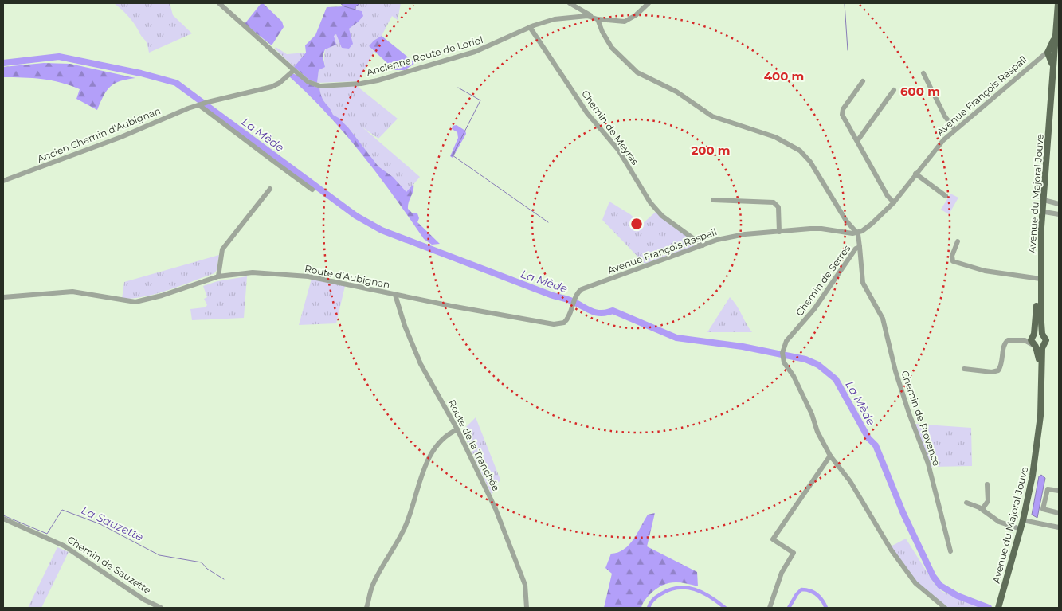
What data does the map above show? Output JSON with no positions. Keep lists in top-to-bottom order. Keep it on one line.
{"streets":{"main road":["Avenue du Majoral Jouve"],"street":["Ancienne Route de Loriol","Avenue François Raspail","Chemin de Meyras","Ancien Chemin d'Aubignan","Route d'Aubignan","Chemin de Serres","Chemin de Provence","Route de la Tranchée","Chemin de Sauzette"]},"crossings":[["Ancienne Route de Loriol","Chemin de Meyras"],["Ancienne Route de Loriol","Ancien Chemin d'Aubignan"],["Avenue François Raspail","Chemin de Meyras"],["Avenue François Raspail","Avenue du Majoral Jouve"],["Avenue François Raspail","Route d'Aubignan"],["Avenue François Raspail","Chemin de Serres"],["Route d'Aubignan","Route de la Tranchée"],["Chemin de Serres","Chemin de Provence"]],"water":["La Mède","La Sauzette"],"rings":["400 m","600 m","200 m"]}
